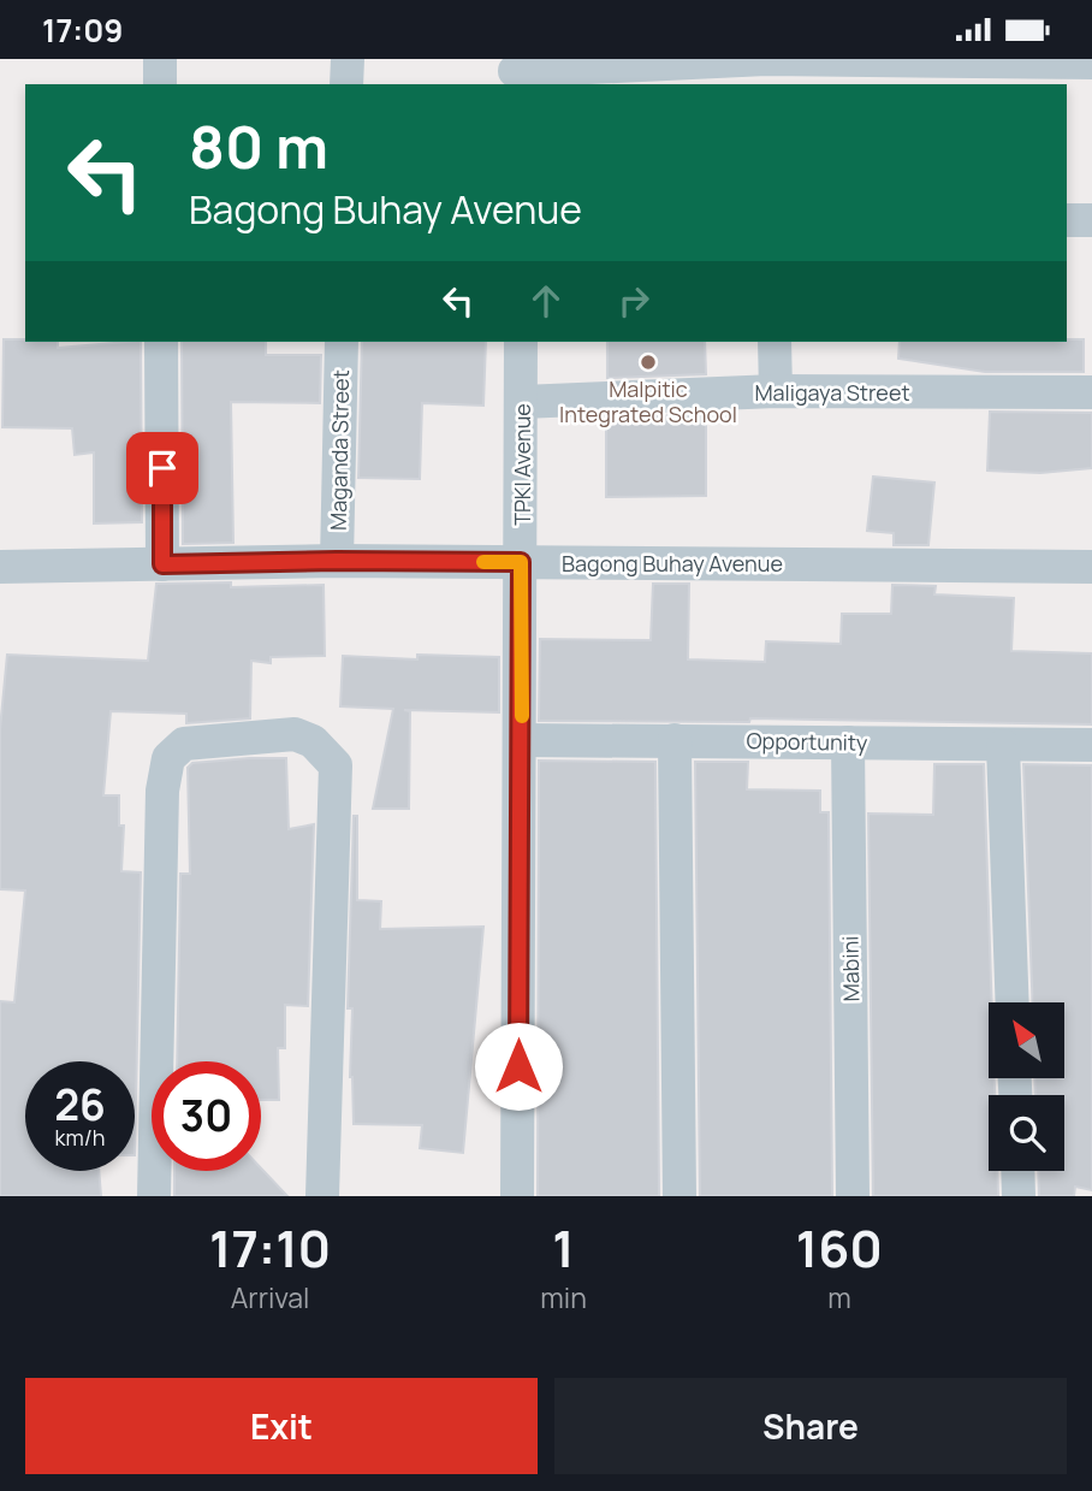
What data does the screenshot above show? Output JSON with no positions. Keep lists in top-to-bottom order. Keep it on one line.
{"streets":{"street":["Maligaya Street","Maganda Street","TPKI Avenue","Bagong Buhay Avenue","Opportunity","Mabini"]},"crossings":[["Maligaya Street","TPKI Avenue"],["Maganda Street","Bagong Buhay Avenue"],["TPKI Avenue","Bagong Buhay Avenue"],["TPKI Avenue","Opportunity"],["Opportunity","Mabini"]],"places":["Malpitic Integrated School"],"north":"top left","page":{"status":"17:09","turn":["80 m","Bagong Buhay Avenue"],"speed":"26 km/h","limit":"30","eta":["17:10","Arrival","1","min","160","m"],"buttons":["Exit","Share"]}}
